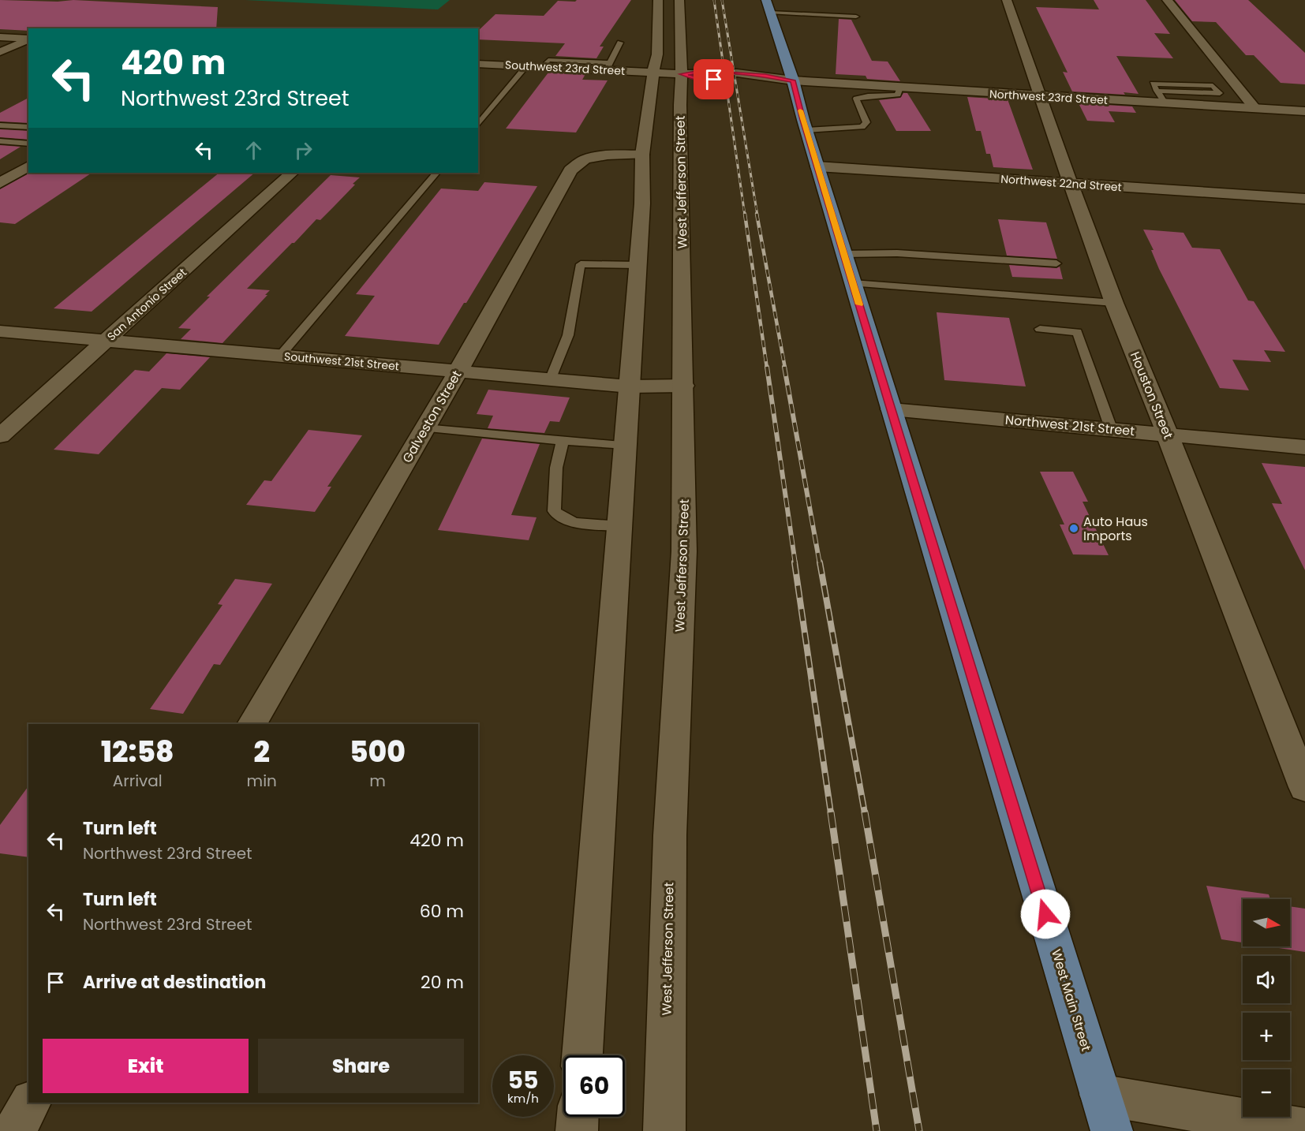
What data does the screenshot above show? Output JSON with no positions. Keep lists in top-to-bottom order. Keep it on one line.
{"streets":{"main road":["West Main Street"],"street":["Southwest 23rd Street","Northwest 23rd Street","West Jefferson Street","Northwest 22nd Street","San Antonio Street","Southwest 21st Street","Houston Street","Galveston Street","Northwest 21st Street"]},"crossings":[["Southwest 23rd Street","Northwest 23rd Street"],["Southwest 23rd Street","West Jefferson Street"],["Northwest 23rd Street","West Jefferson Street"],["Northwest 23rd Street","Houston Street"],["Northwest 23rd Street","West Main Street"],["West Jefferson Street","Southwest 21st Street"],["West Jefferson Street","Galveston Street"],["Northwest 22nd Street","Houston Street"],["Northwest 22nd Street","West Main Street"],["San Antonio Street","Southwest 21st Street"],["Southwest 21st Street","Galveston Street"],["Houston Street","Northwest 21st Street"],["Northwest 21st Street","West Main Street"]],"places":["Auto Haus Imports"],"north":"right","page":{"turn":["420 m","Northwest 23rd Street"],"eta":["12:58","Arrival","2","min","500","m"],"list":[{"name":"Turn left","note":"Northwest 23rd Street","value":"420 m"},{"name":"Turn left","note":"Northwest 23rd Street","value":"60 m"},{"name":"Arrive at destination","value":"20 m"}],"map_buttons":["+","−"],"buttons":["Exit","Share"],"speed":"55 km/h","limit":"60"}}
